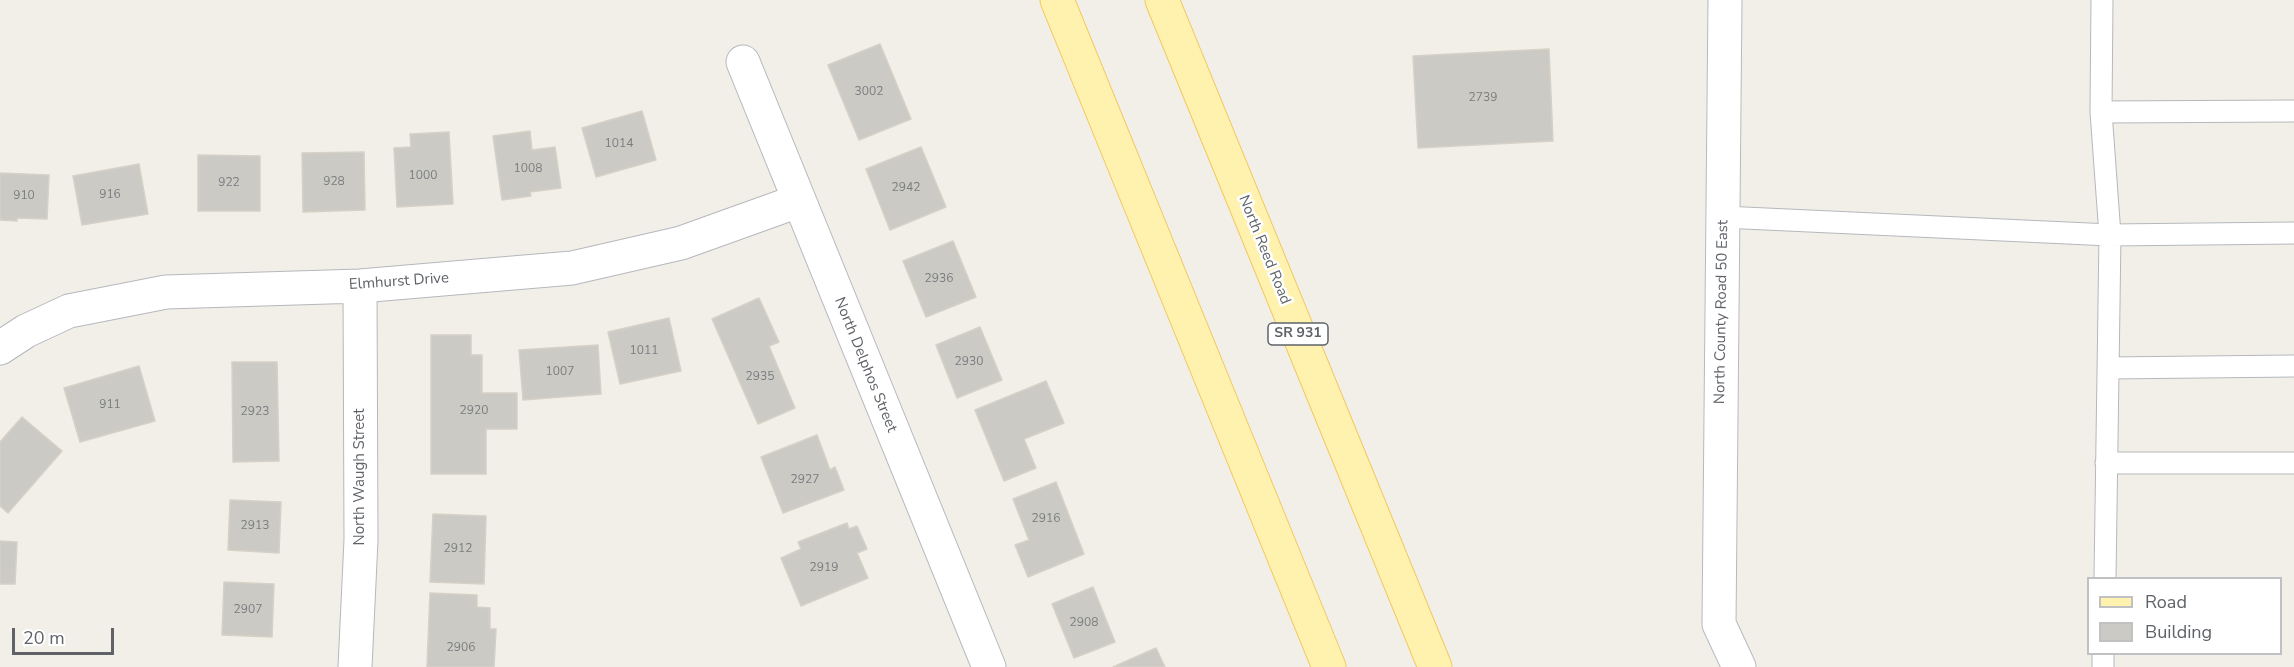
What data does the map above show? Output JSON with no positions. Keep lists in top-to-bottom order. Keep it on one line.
{"streets":{"main road":["North Reed Road","SR 931"],"street":["Elmhurst Drive","North County Road 50 East","North Delphos Street","North Waugh Street"]},"crossings":[["Elmhurst Drive","North Delphos Street"],["Elmhurst Drive","North Waugh Street"]],"house_numbers":["3002","2739","1014","1008","1000","928","922","2942","916","910","2936","1011","2930","1007","2935","911","2920","2923","2927","2916","2913","2912","2919","2907","2908","2906"],"legend":["Road","Building"],"scale_bar":"20 m"}
